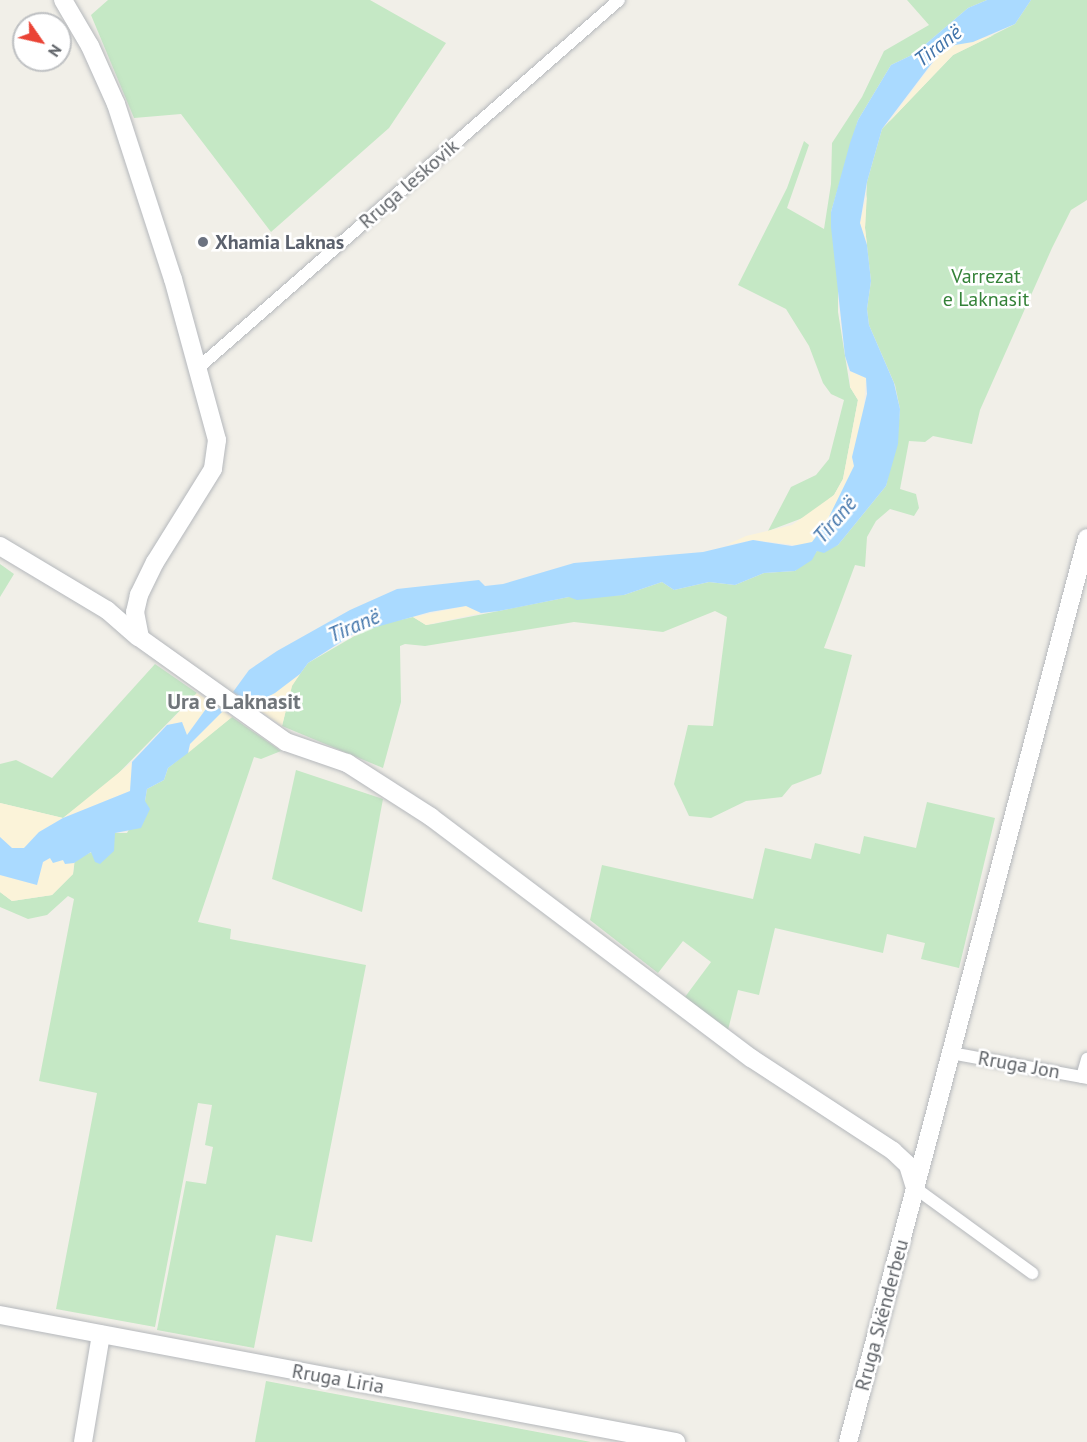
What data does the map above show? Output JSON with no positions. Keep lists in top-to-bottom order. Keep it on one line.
{"streets":{"main road":["Rruga Skënderbeu","Rruga Liria"],"street":["Rruga leskovik","Rruga Jon"]},"crossings":[["Rruga Jon","Rruga Skënderbeu"]],"districts":["Ura e Laknasit"],"water":["Tiranë"],"parks":["Varrezat e Laknasit"],"places":["Xhamia Laknas"],"north":"bottom right"}
